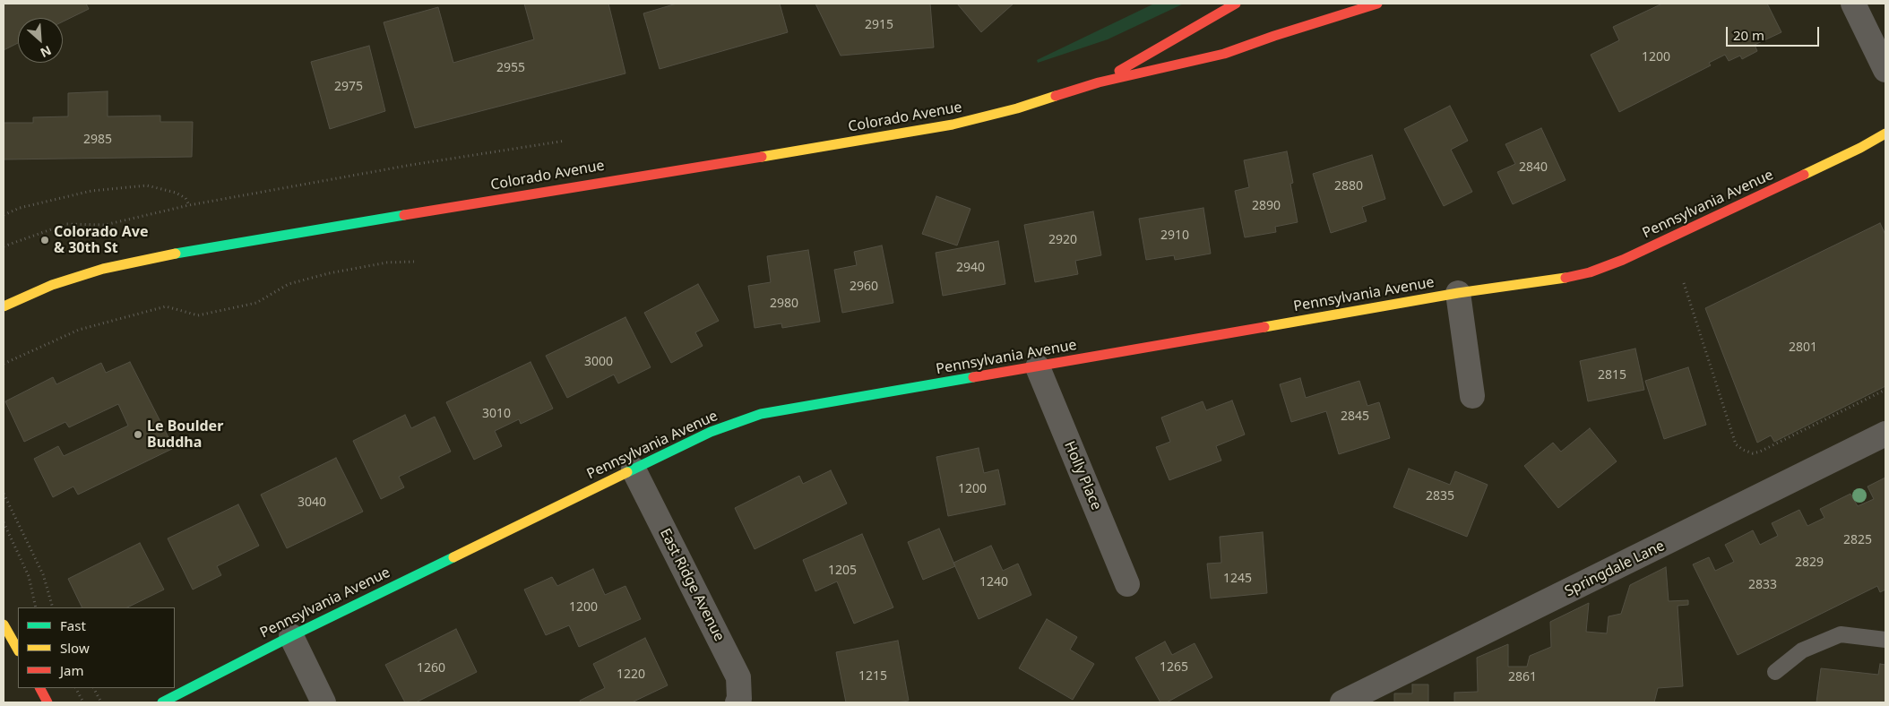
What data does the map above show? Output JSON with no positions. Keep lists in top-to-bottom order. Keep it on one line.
{"streets":{"street":["Colorado Avenue","Pennsylvania Avenue","Holly Place","Springdale Lane","East Ridge Avenue"]},"crossings":[["Pennsylvania Avenue","Holly Place"],["Pennsylvania Avenue","East Ridge Avenue"]],"places":["Colorado Ave & 30th St","Le Boulder Buddha"],"house_numbers":["2915","1200","2955","2975","2985","2840","2880","2890","2910","2920","2940","2960","2980","2801","3000","2815","3010","2845","1200","2835","3040","2825","2829","1205","1245","1240","2833","1200","1265","1260","1220","1215","2861"],"legend":["Fast","Slow","Jam"],"scale_bar":"20 m","north":"bottom right"}
